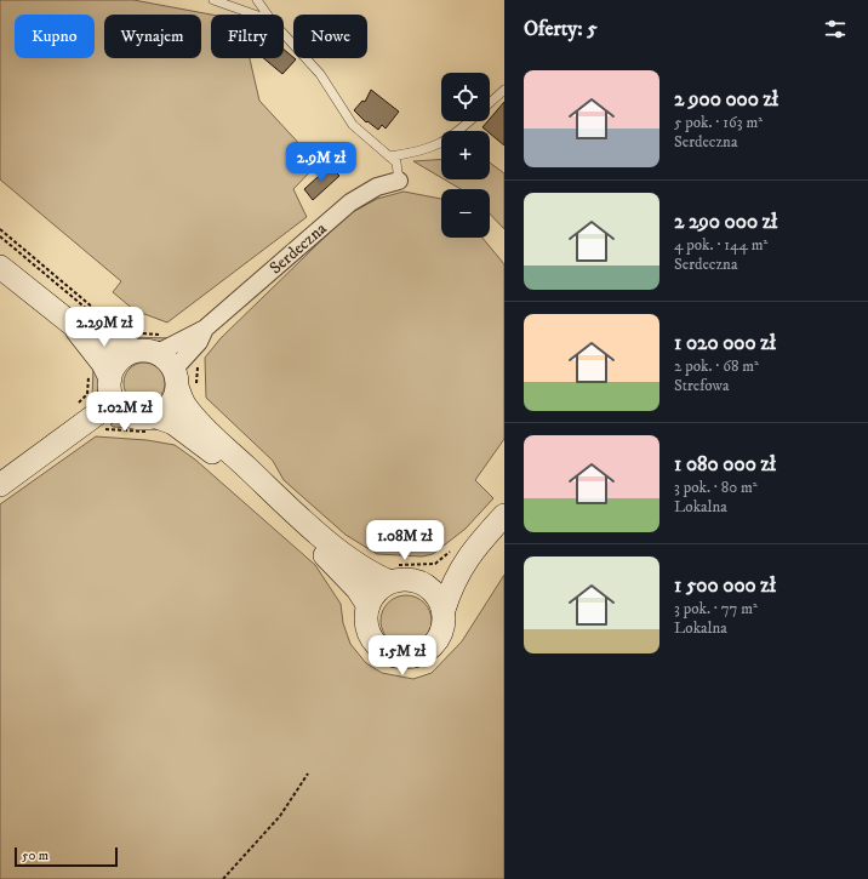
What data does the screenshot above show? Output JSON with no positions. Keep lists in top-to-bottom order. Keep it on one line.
{"streets":{"street":["Serdeczna"]},"scale_bar":"50 m","page":{"heading":"Oferty: 5","chip":["Kupno","Wynajem","Filtry","Nowe"],"list":[{"name":"2 900 000 zł","note":"5 pok. · 163 m² · Serdeczna"},{"name":"2 290 000 zł","note":"4 pok. · 144 m² · Serdeczna"},{"name":"1 020 000 zł","note":"2 pok. · 68 m² · Strefowa"},{"name":"1 080 000 zł","note":"3 pok. · 80 m² · Lokalna"},{"name":"1 500 000 zł","note":"3 pok. · 77 m² · Lokalna"}],"map_buttons":["+","−"],"price":["2.9M zł","2.29M zł","1.02M zł","1.08M zł","1.5M zł"],"scale":"50 m"}}
